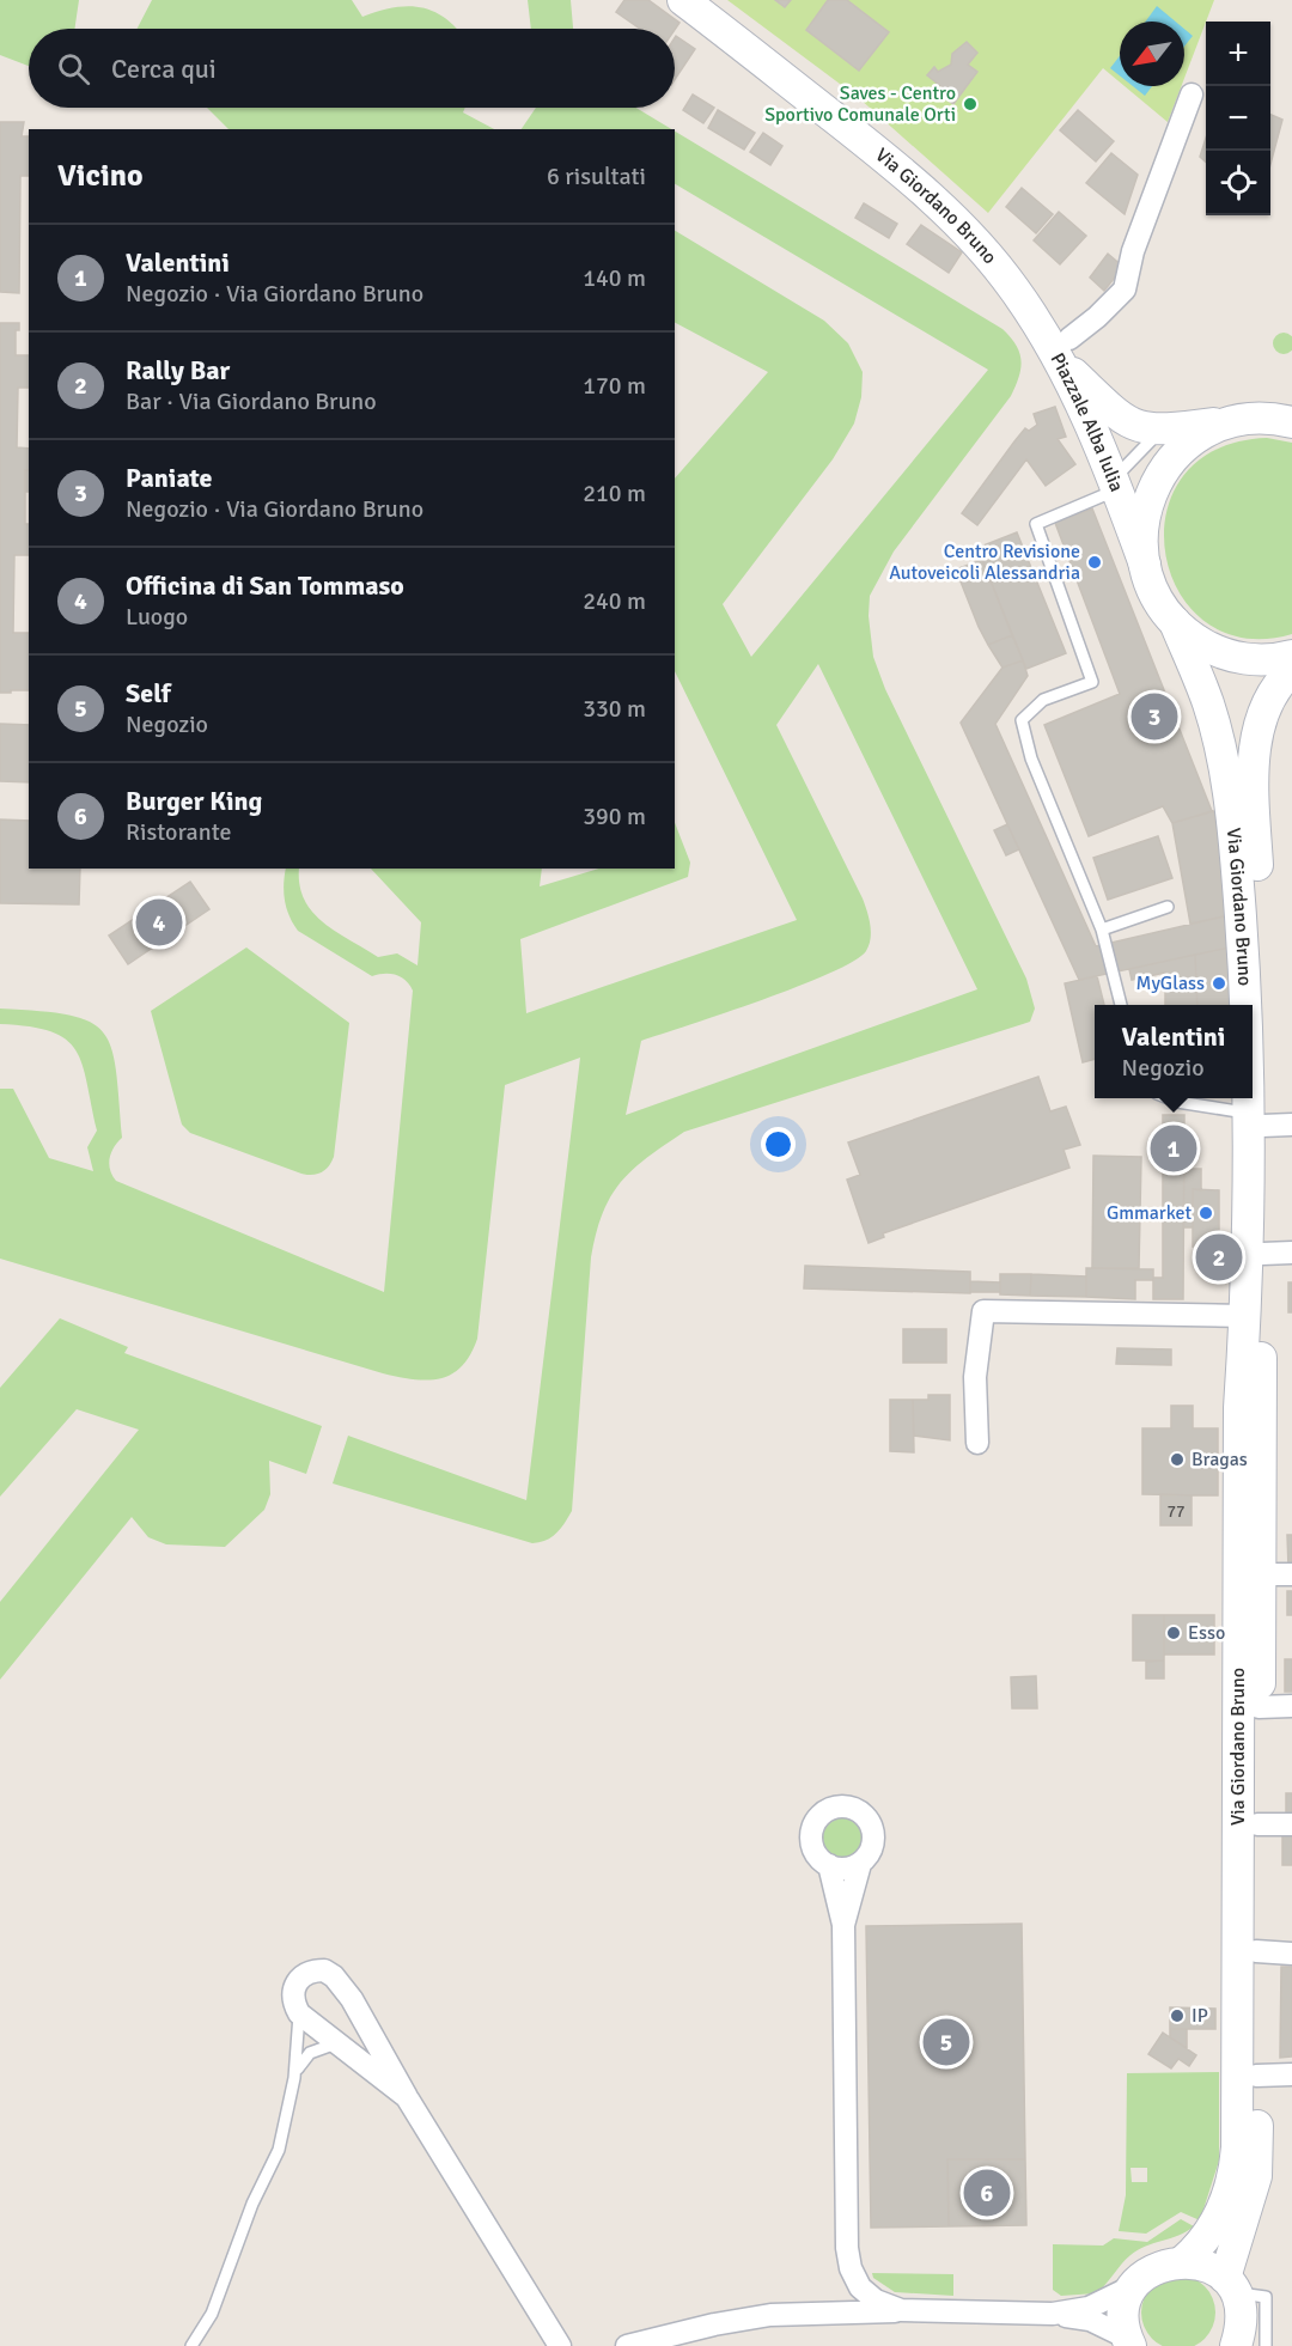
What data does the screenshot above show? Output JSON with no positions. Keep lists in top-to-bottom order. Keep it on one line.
{"streets":{"main road":["Via Giordano Bruno","Piazzale Alba Iulia"]},"crossings":[["Via Giordano Bruno","Piazzale Alba Iulia"]],"places":["Saves - Centro Sportivo Comunale Orti","Centro Revisione Autoveicoli Alessandria","MyGlass","Gmmarket","Bragas","Esso","IP"],"house_numbers":["77"],"north":"bottom left","page":{"map_buttons":["+","−"],"search":"Cerca qui","heading":["Vicino","6 risultati"],"list":[{"mark":"1","name":"Valentini","note":"Negozio · Via Giordano Bruno","value":"140 m"},{"mark":"2","name":"Rally Bar","note":"Bar · Via Giordano Bruno","value":"170 m"},{"mark":"3","name":"Paniate","note":"Negozio · Via Giordano Bruno","value":"210 m"},{"mark":"4","name":"Officina di San Tommaso","note":"Luogo","value":"240 m"},{"mark":"5","name":"Self","note":"Negozio","value":"330 m"},{"mark":"6","name":"Burger King","note":"Ristorante","value":"390 m"}],"pins":["3","4","1","2","5","6"],"popup":["Valentini","Negozio"]}}
